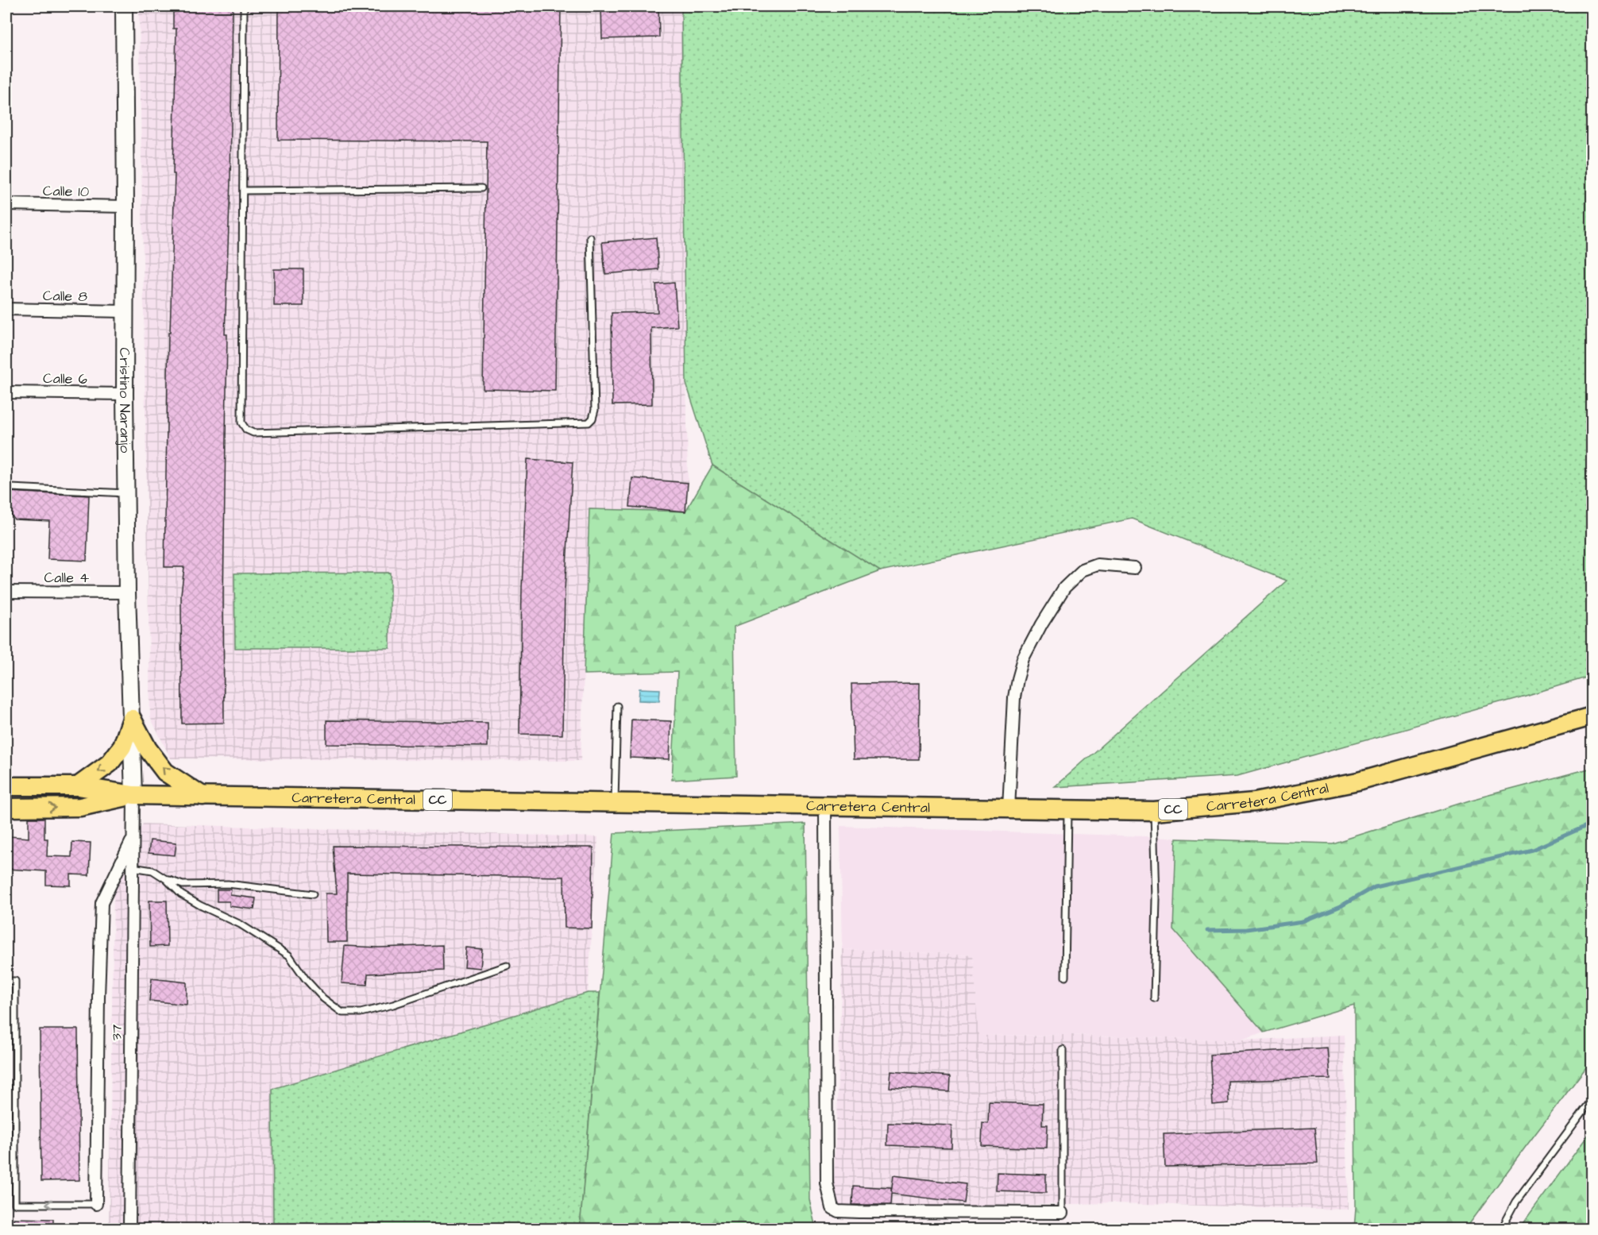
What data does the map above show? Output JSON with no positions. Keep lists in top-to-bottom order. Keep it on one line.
{"streets":{"main road":["Carretera Central","CC"],"street":["Calle 10","Calle 8","Calle 6","Cristino Naranjo","Calle 4","37"]},"crossings":[["Calle 10","Cristino Naranjo"],["Calle 8","Cristino Naranjo"],["Calle 6","Cristino Naranjo"],["Cristino Naranjo","Calle 4"],["Cristino Naranjo","Carretera Central"],["Cristino Naranjo","37"],["Carretera Central","37"]]}
